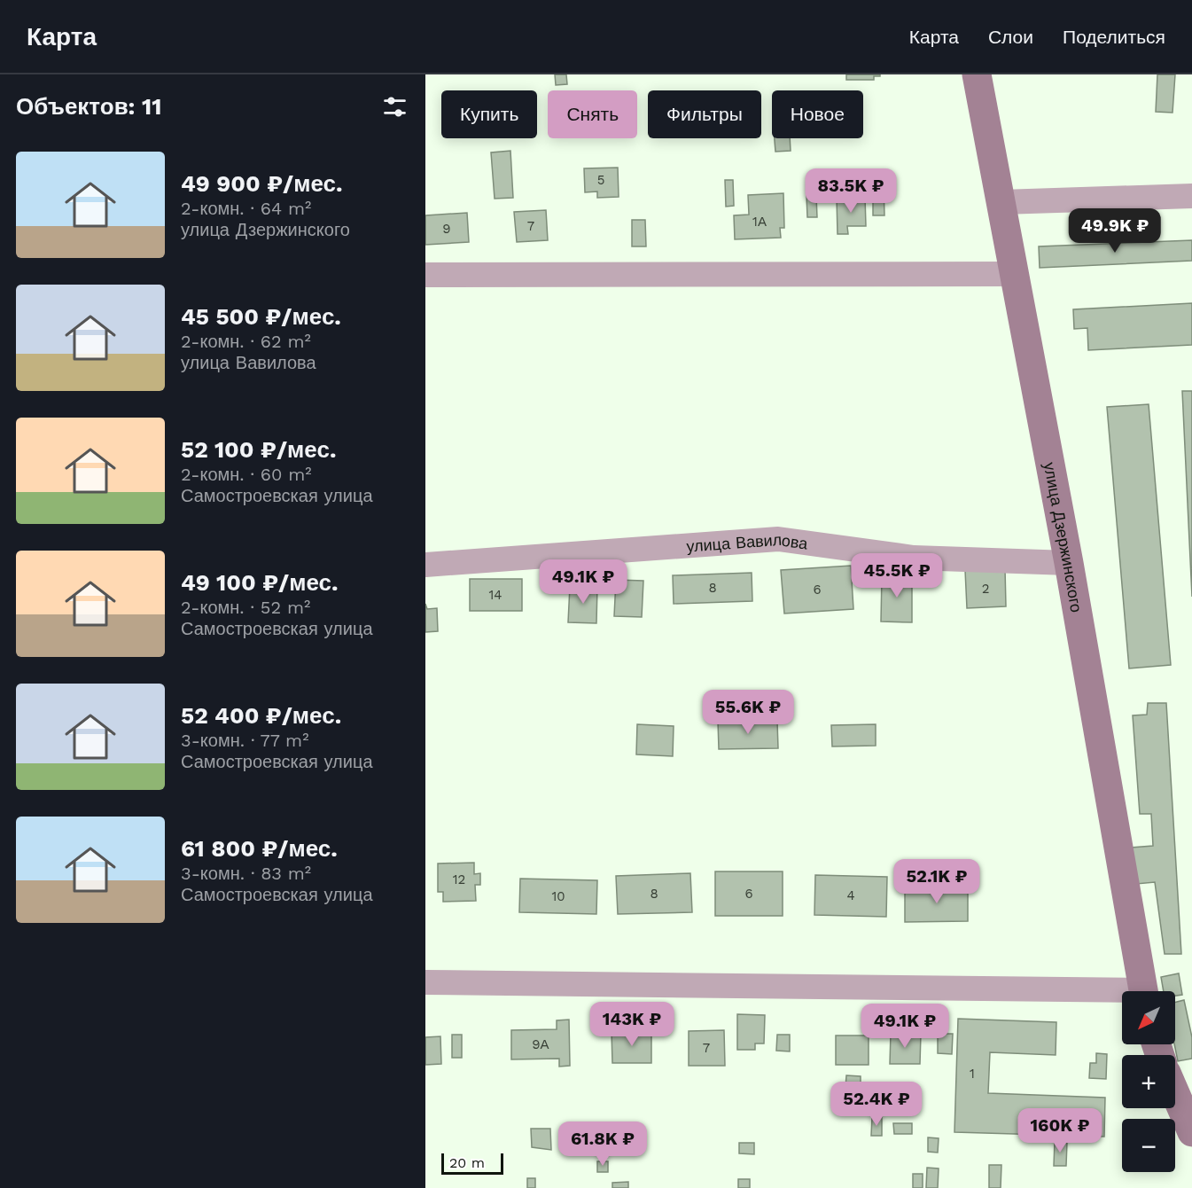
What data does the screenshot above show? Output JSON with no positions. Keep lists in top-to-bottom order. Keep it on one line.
{"streets":{"street":["улица Дзержинского","улица Вавилова"]},"crossings":[["улица Дзержинского","улица Вавилова"]],"house_numbers":["5","1А","7","9","8","2","6","14","12","8","6","4","10","9А","7","1"],"scale_bar":"20 m","north":"bottom left","page":{"header":"Карта","nav":["Карта","Слои","Поделиться"],"heading":"Объектов: 11","chip":["Купить","Снять","Фильтры","Новое"],"list":[{"name":"49 900 ₽/мес.","note":"2-комн. · 64 m² · улица Дзержинского"},{"name":"45 500 ₽/мес.","note":"2-комн. · 62 m² · улица Вавилова"},{"name":"52 100 ₽/мес.","note":"2-комн. · 60 m² · Самостроевская улица"},{"name":"49 100 ₽/мес.","note":"2-комн. · 52 m² · Самостроевская улица"},{"name":"52 400 ₽/мес.","note":"3-комн. · 77 m² · Самостроевская улица"},{"name":"61 800 ₽/мес.","note":"3-комн. · 83 m² · Самостроевская улица"}],"price":["83.5K ₽","49.9K ₽","45.5K ₽","49.1K ₽","55.6K ₽","52.1K ₽","143K ₽","49.1K ₽","52.4K ₽","160K ₽","61.8K ₽"],"map_buttons":["+","−"],"scale":"20 m"}}
